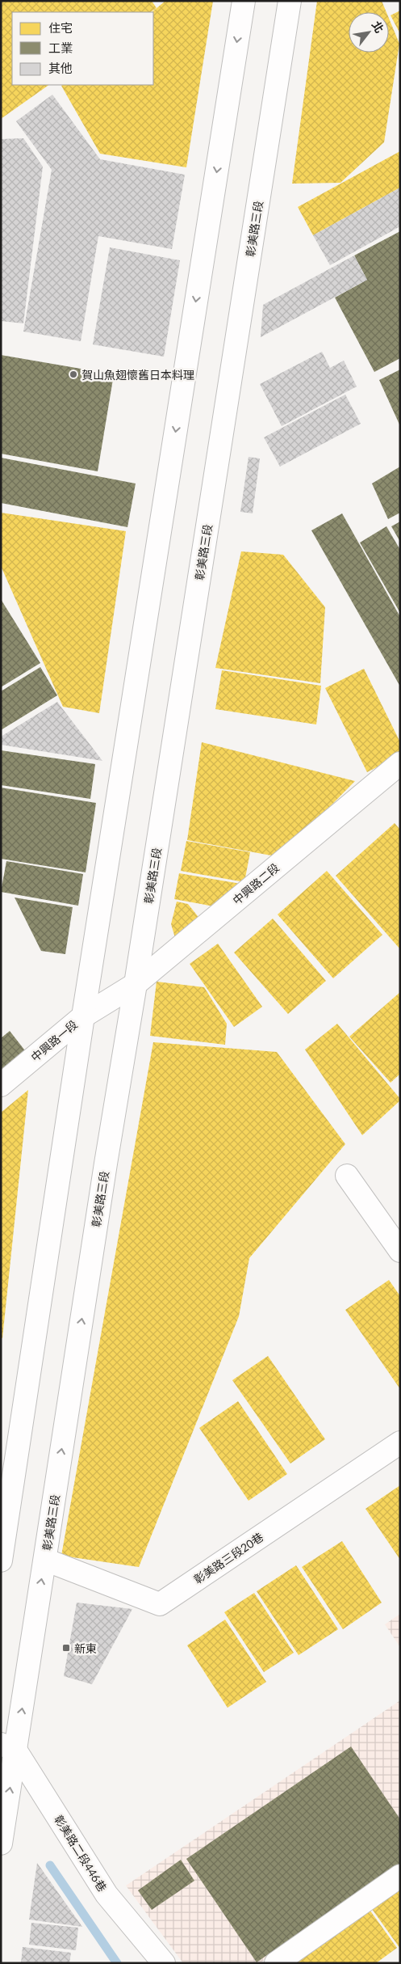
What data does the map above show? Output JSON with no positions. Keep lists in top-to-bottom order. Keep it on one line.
{"streets":{"main road":["彰美路三段","中興路二段","中興路一段","彰美路三段20巷","彰美路二段446巷"]},"crossings":[["彰美路三段","中興路二段"],["彰美路三段","彰美路三段20巷"],["彰美路三段","彰美路二段446巷"],["中興路二段","中興路一段"]],"places":{"other":["賀山魚翅懷舊日本料理"],"transit":["新東"]},"legend":["住宅","工業","其他"],"north":"top right"}
